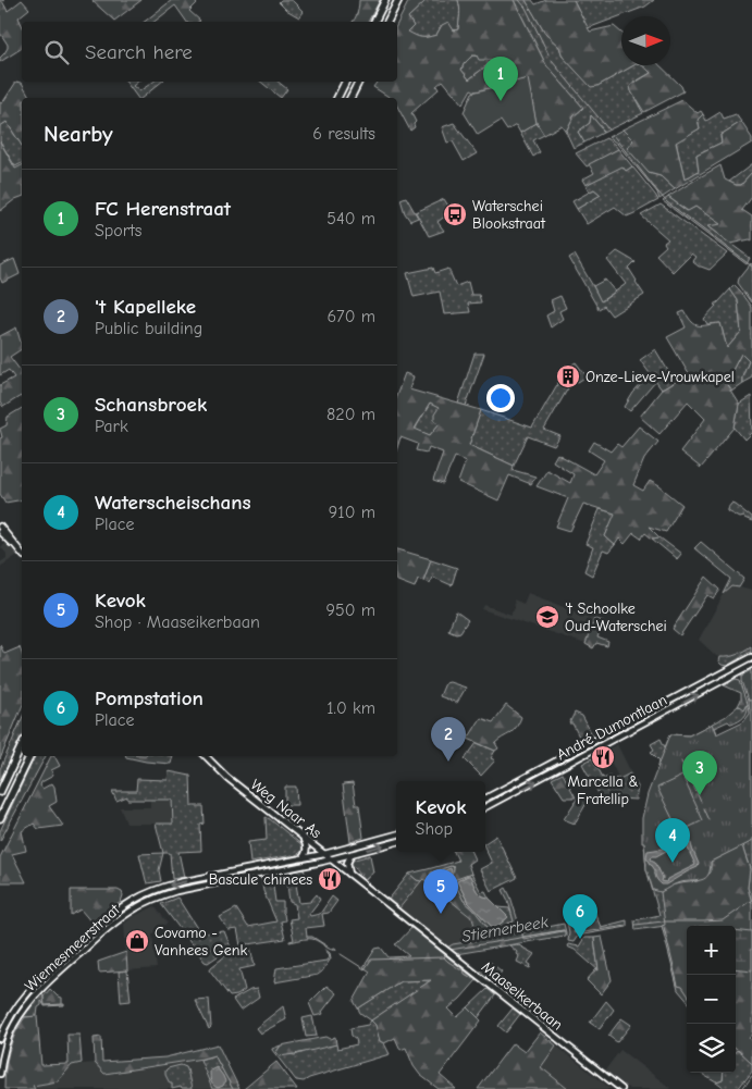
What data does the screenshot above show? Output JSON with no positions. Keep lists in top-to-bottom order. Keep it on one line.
{"streets":{"main road":["André Dumontlaan","Weg Naar As","Wiemesmeerstraat","Maaseikerbaan"]},"crossings":[["Weg Naar As","Wiemesmeerstraat"],["Weg Naar As","Maaseikerbaan"],["Wiemesmeerstraat","Maaseikerbaan"]],"water":["Stiemerbeek"],"places":{"bus stop":["Waterschei Blookstraat"],"building":["Onze-Lieve-Vrouwkapel"],"school or university":["'t Schoolke Oud-Waterschei"],"restaurant":["Marcella & Fratellip","Bascule chinees"],"shop":["Covamo - Vanhees Genk"]},"north":"right","page":{"search":"Search here","pins":["1","2","3","4","5","6"],"heading":["Nearby","6 results"],"list":[{"mark":"1","name":"FC Herenstraat","note":"Sports","value":"540 m"},{"mark":"2","name":"'t Kapelleke","note":"Public building","value":"670 m"},{"mark":"3","name":"Schansbroek","note":"Park","value":"820 m"},{"mark":"4","name":"Waterscheischans","note":"Place","value":"910 m"},{"mark":"5","name":"Kevok","note":"Shop · Maaseikerbaan","value":"950 m"},{"mark":"6","name":"Pompstation","note":"Place","value":"1.0 km"}],"popup":["Kevok","Shop"],"map_buttons":["+","−"]}}
